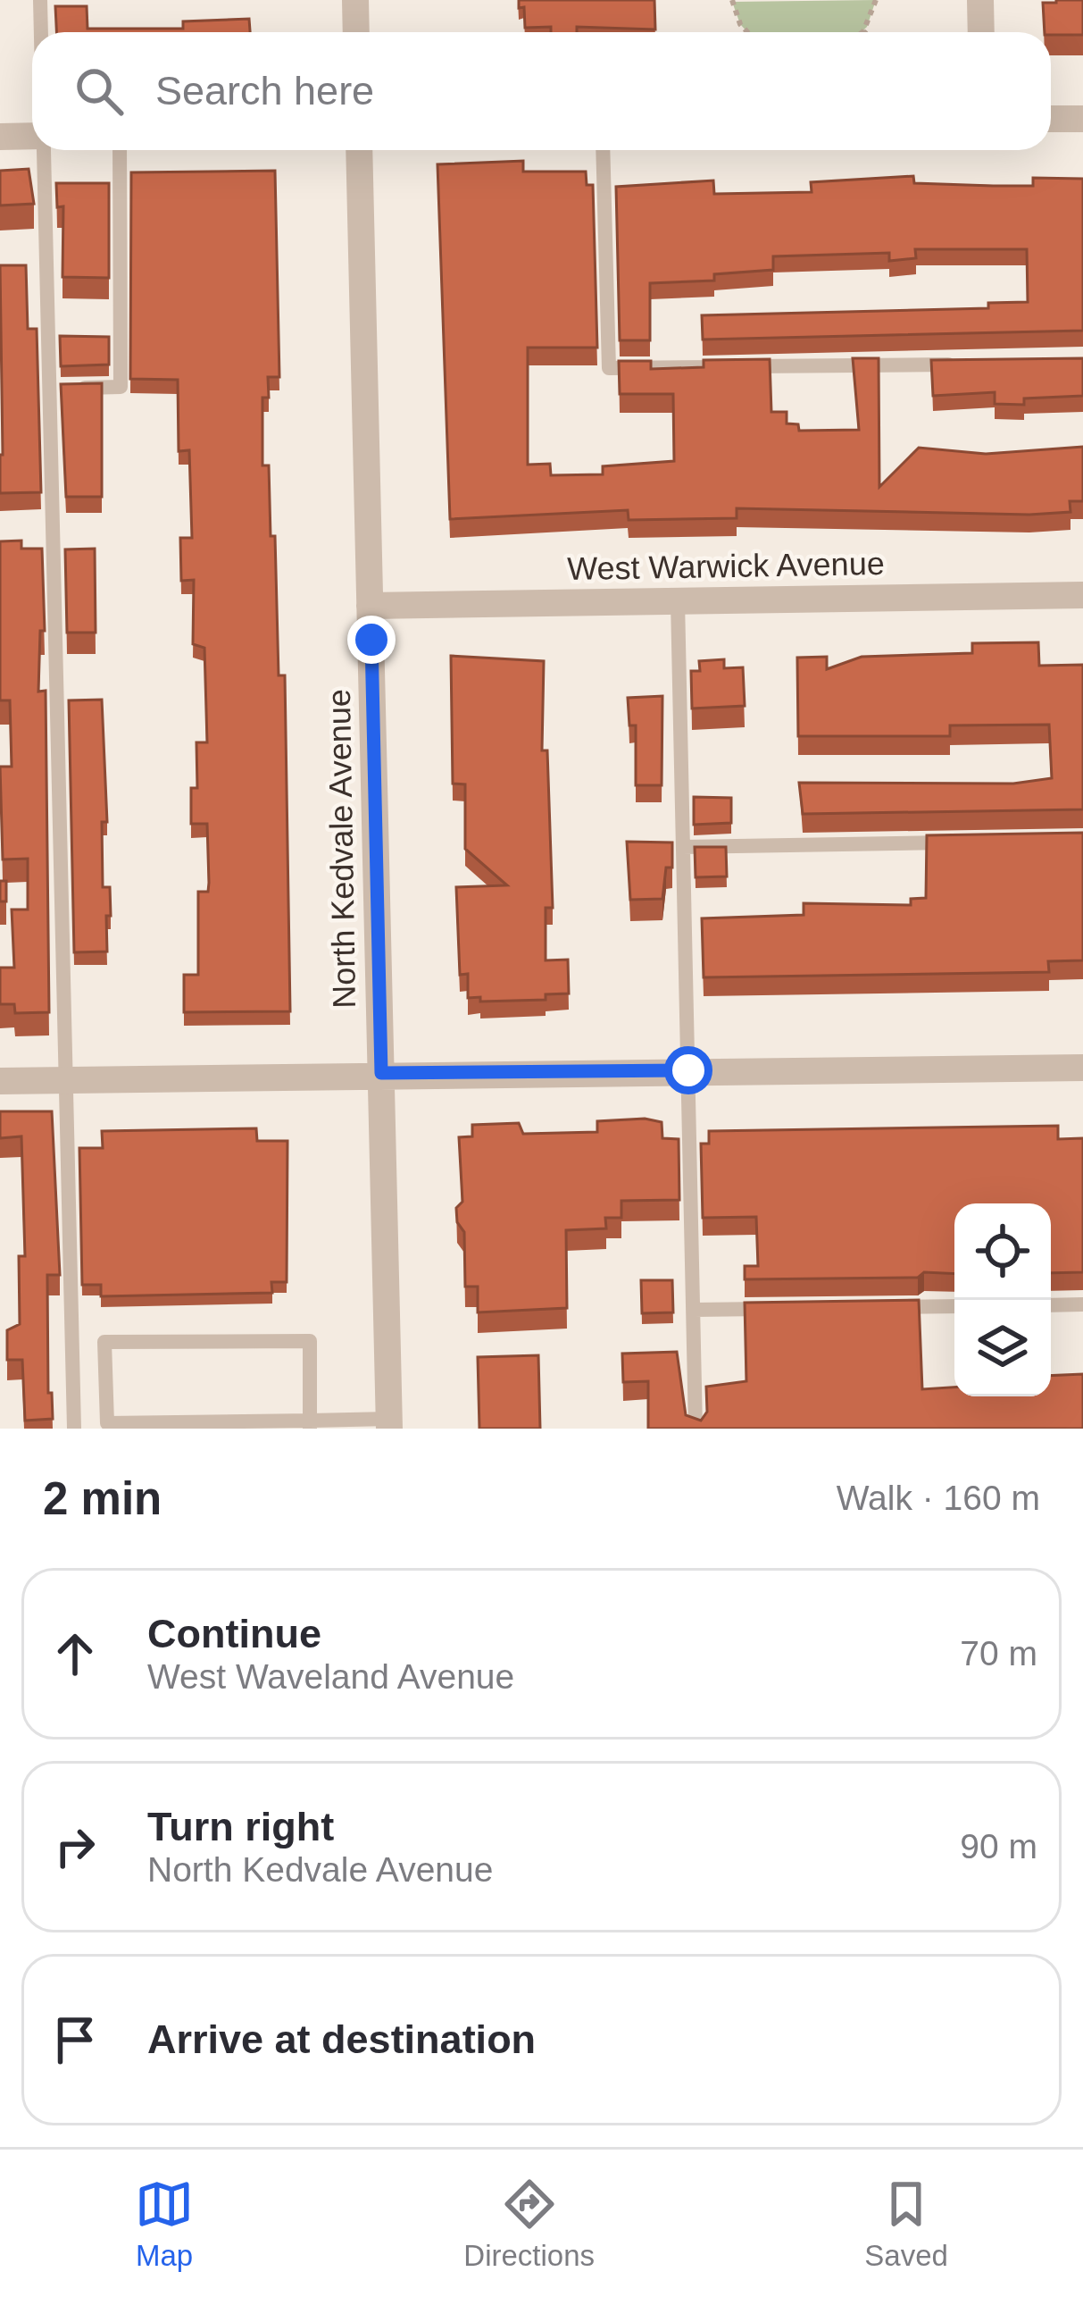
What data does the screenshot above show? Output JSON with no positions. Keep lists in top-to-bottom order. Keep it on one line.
{"streets":{"street":["West Warwick Avenue","North Kedvale Avenue"]},"crossings":[["West Warwick Avenue","North Kedvale Avenue"]],"page":{"search":"Search here","heading":["2 min","Walk · 160 m"],"list":[["Continue","West Waveland Avenue","70 m"],["Turn right","North Kedvale Avenue","90 m"],"Arrive at destination"],"nav":["Map","Directions","Saved"]}}
